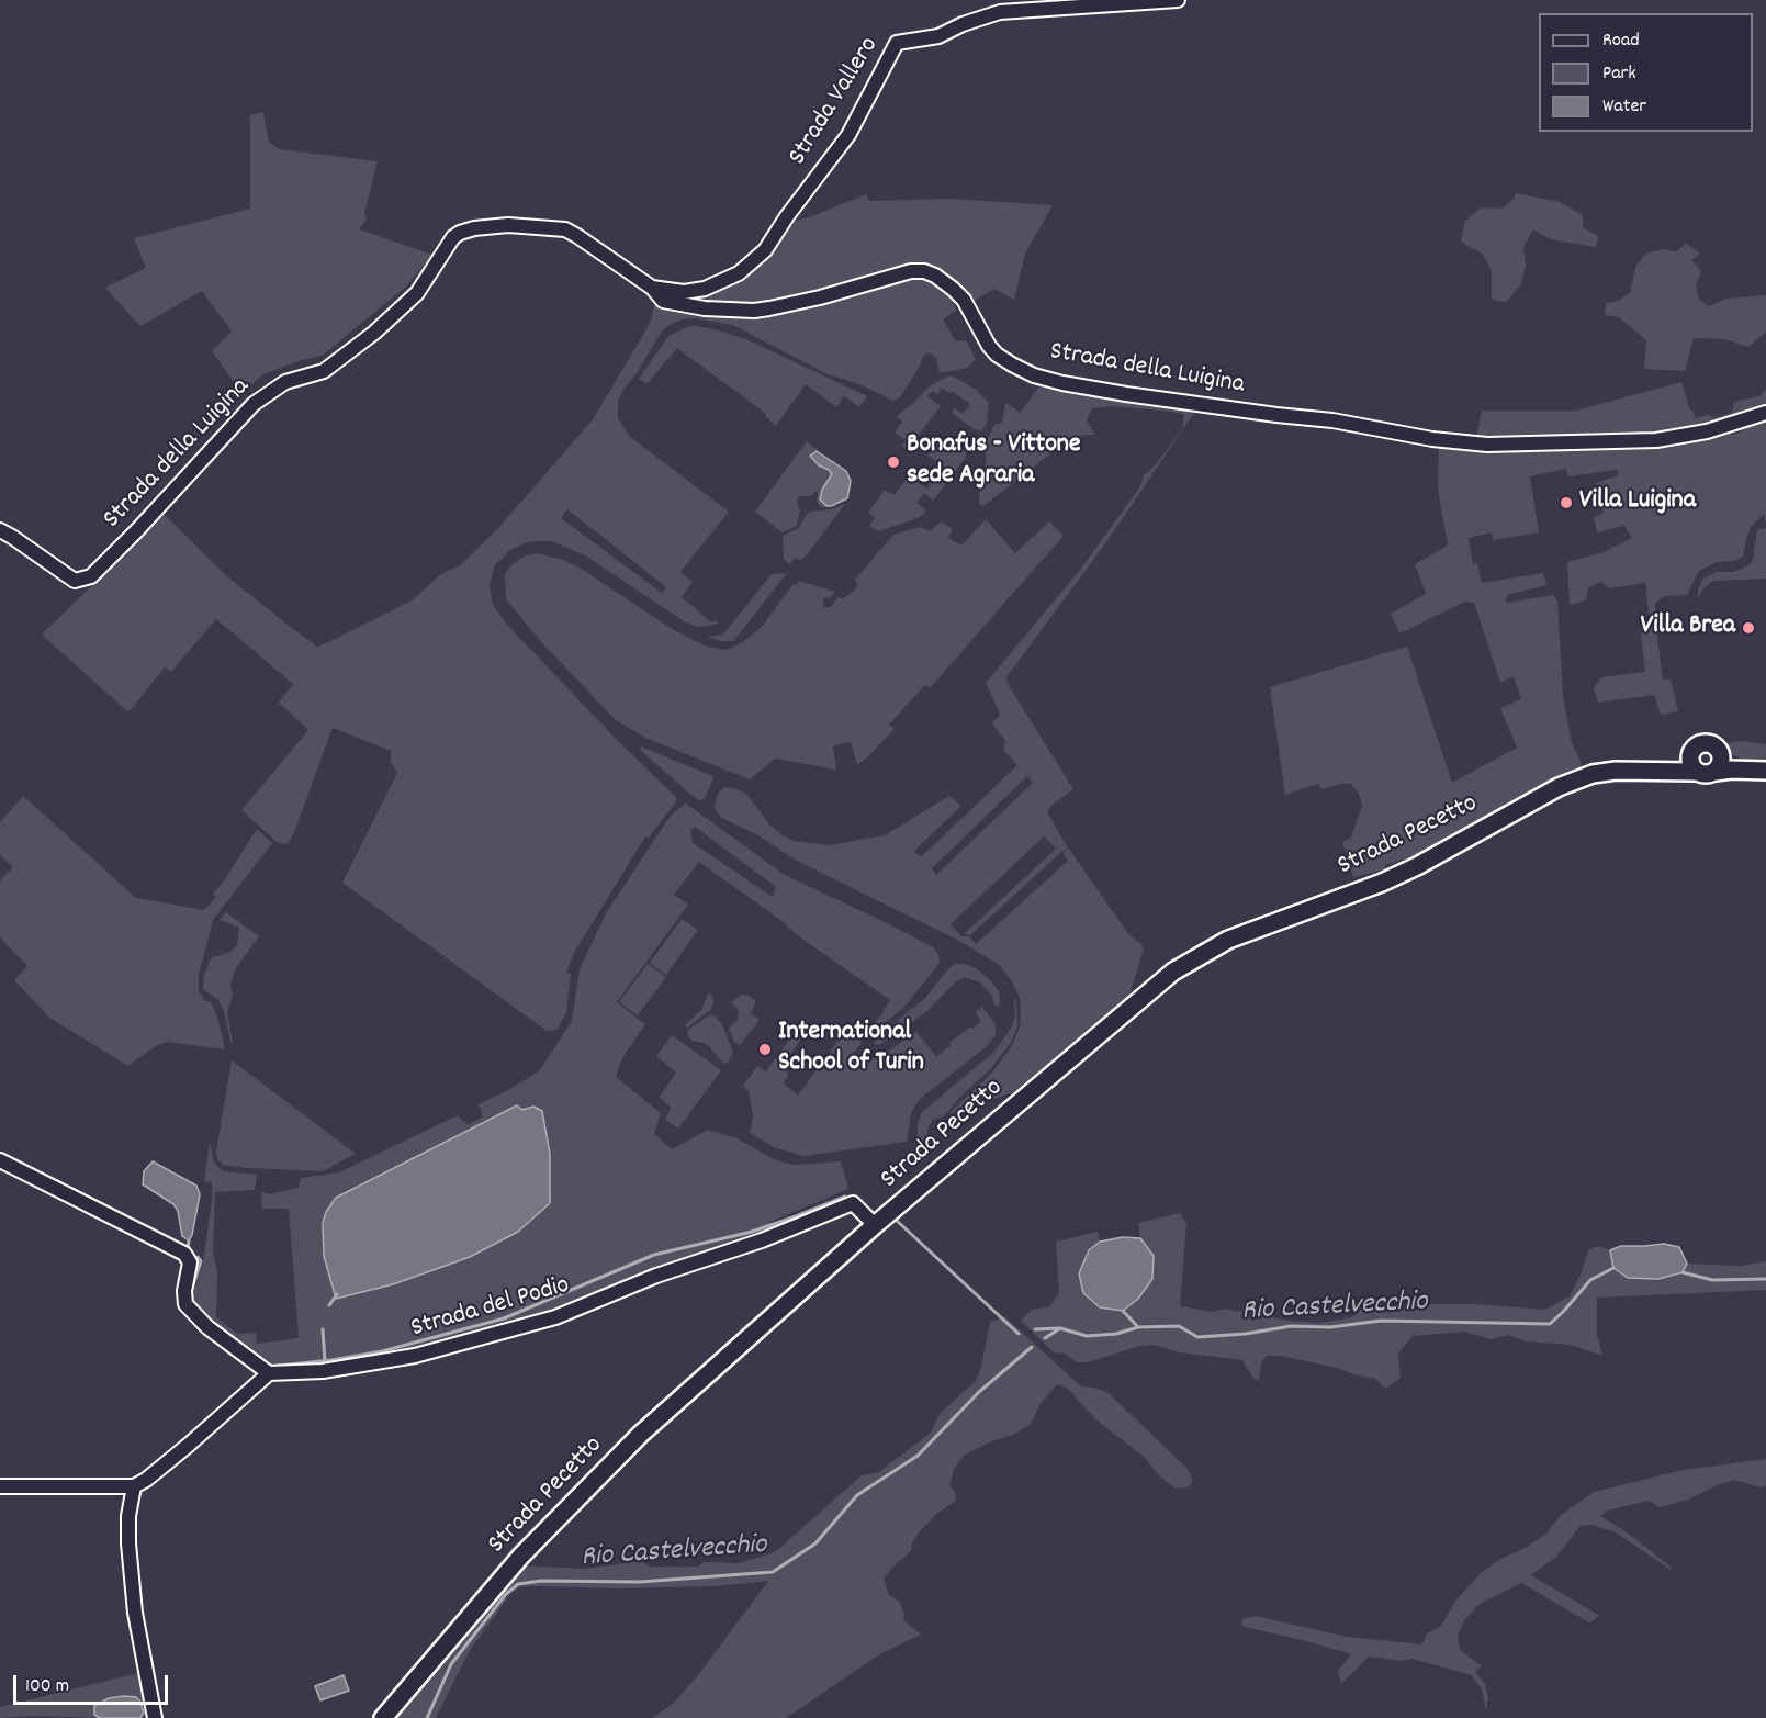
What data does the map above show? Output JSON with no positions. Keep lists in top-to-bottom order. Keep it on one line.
{"streets":{"main road":["Strada Pecetto"],"street":["Strada Vallero","Strada della Luigina","Strada del Podio"]},"crossings":[["Strada Vallero","Strada della Luigina"],["Strada Pecetto","Strada del Podio"]],"water":["Rio Castelvecchio"],"places":["Bonafus - Vittone sede Agraria","Villa Luigina","Villa Brea","International School of Turin"],"legend":["Road","Park","Water"],"scale_bar":"100 m"}
